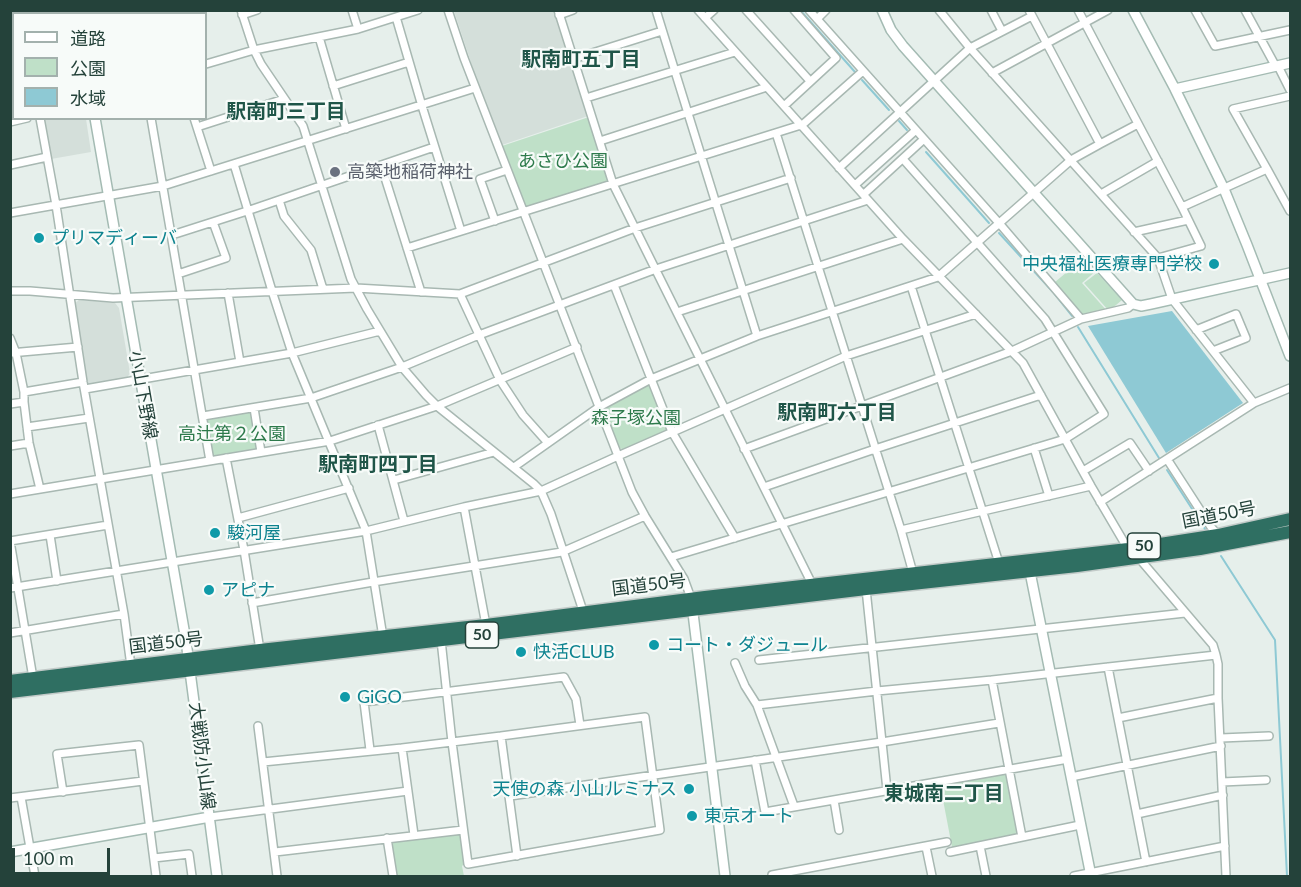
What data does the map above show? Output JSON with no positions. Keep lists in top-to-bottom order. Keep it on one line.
{"streets":{"highway":["国道50号","50"],"street":["小山下野線","大戦防小山線"]},"crossings":[["小山下野線","国道50号"],["小山下野線","大戦防小山線"],["国道50号","大戦防小山線"]],"districts":["駅南町五丁目","駅南町三丁目","駅南町六丁目","駅南町四丁目","東城南二丁目"],"parks":["あさひ公園","森子塚公園","高辻第２公園"],"places":["高築地稲荷神社","プリマディーバ","中央福祉医療専門学校","駿河屋","アピナ","コート・ダジュール","快活CLUB","GiGO","天使の森 小山ルミナス","東京オート"],"legend":["道路","公園","水域"],"scale_bar":"100 m"}
